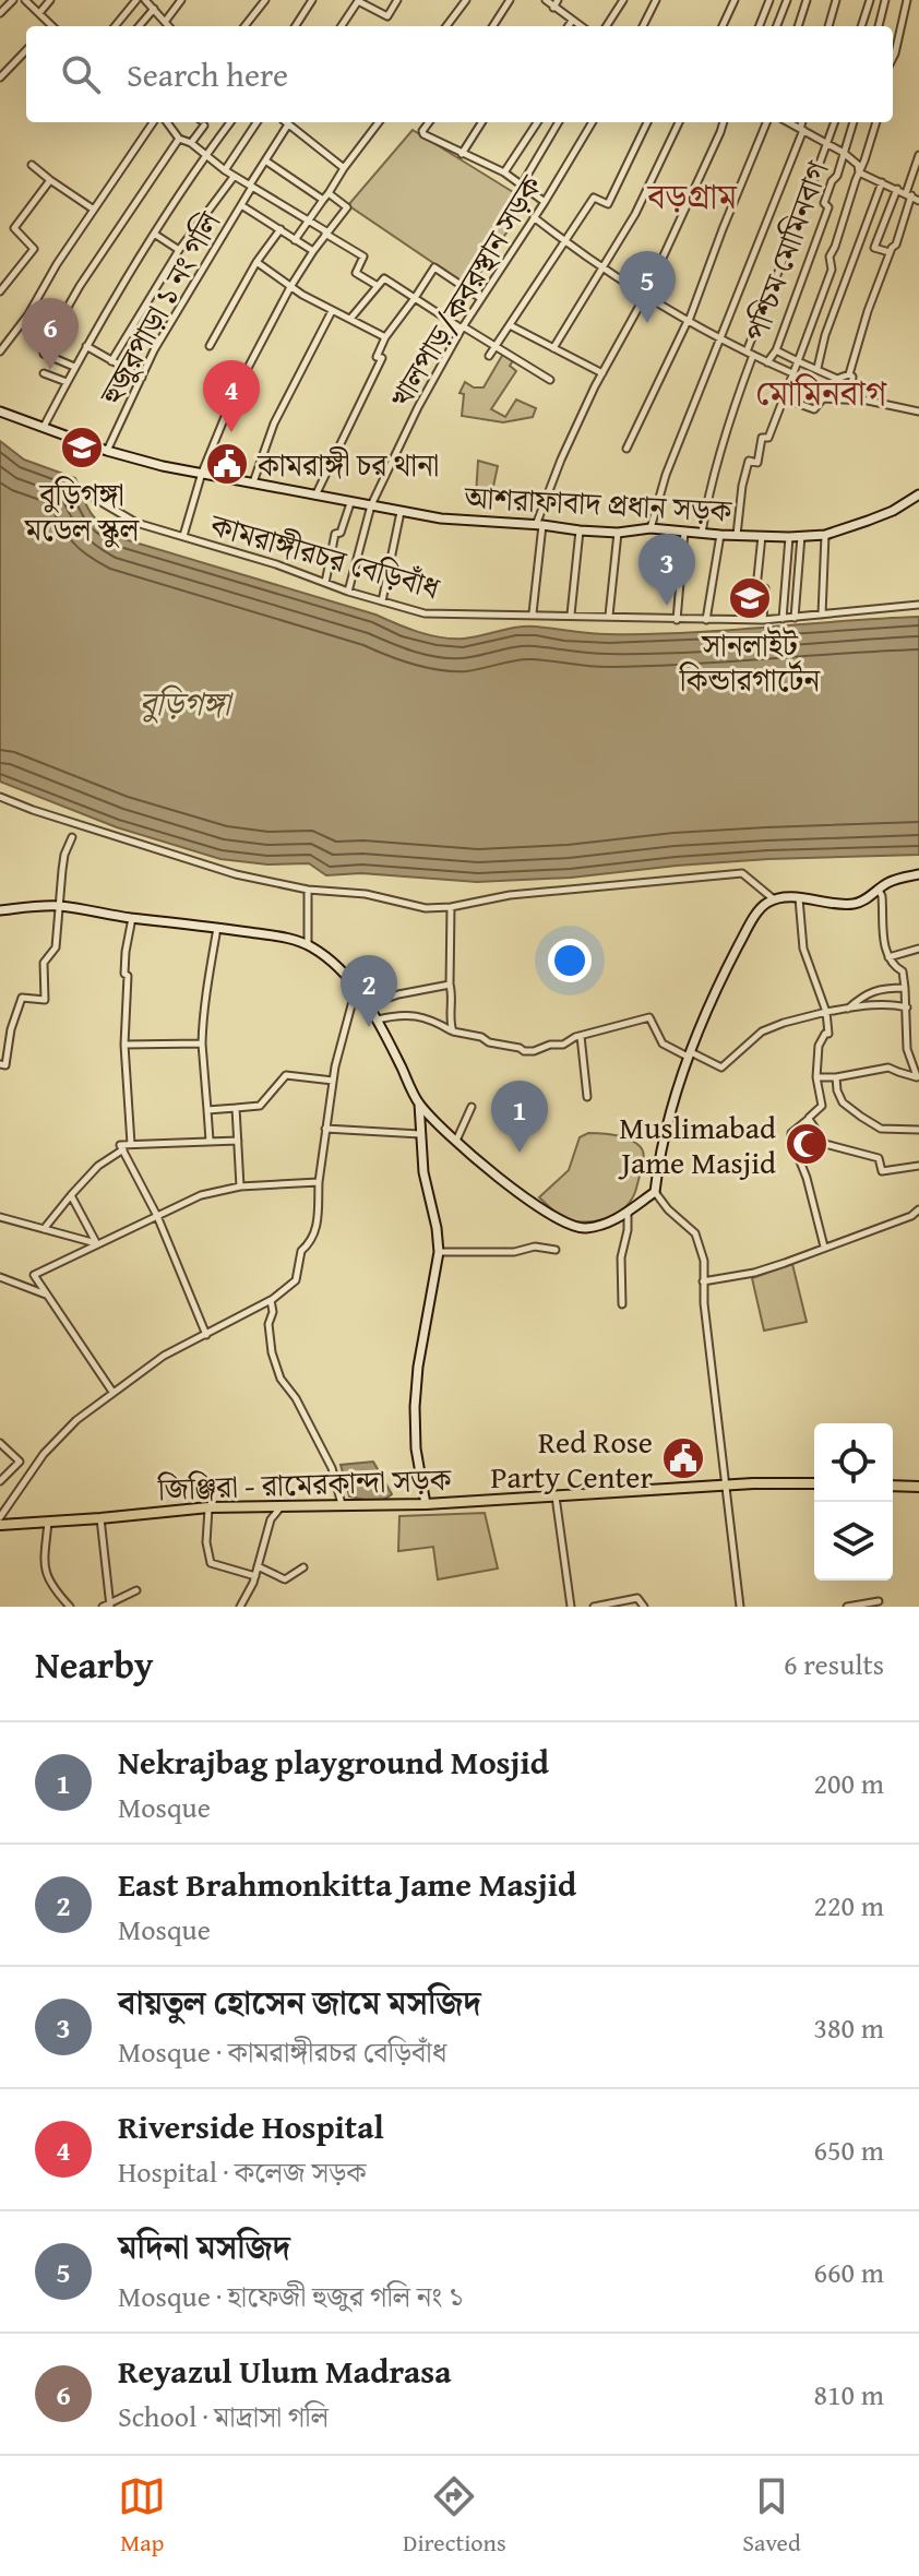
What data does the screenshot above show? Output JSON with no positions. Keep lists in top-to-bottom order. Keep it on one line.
{"streets":{"main road":["জিঞ্জিরা - রামেরকান্দা সড়ক"],"street":["পশ্চিম মোমিনবাগ","খালপাড়/কবরস্থান সড়ক","হুজুরপাড়া ১ নং গলি","আশরাফাবাদ প্রধান সড়ক","কামরাঙ্গীরচর বেড়িবাঁধ"]},"crossings":[["পশ্চিম মোমিনবাগ","আশরাফাবাদ প্রধান সড়ক"],["খালপাড়/কবরস্থান সড়ক","আশরাফাবাদ প্রধান সড়ক"],["খালপাড়/কবরস্থান সড়ক","কামরাঙ্গীরচর বেড়িবাঁধ"],["হুজুরপাড়া ১ নং গলি","আশরাফাবাদ প্রধান সড়ক"]],"districts":["বড়গ্রাম","মোমিনবাগ"],"water":["বুড়িগঙ্গা"],"places":{"school or university":["বুড়িগঙ্গা মডেল স্কুল","সানলাইট কিন্ডারগার্টেন"],"public building":["কামরাঙ্গী চর থানা","Red Rose Party Center"],"mosque":["Muslimabad Jame Masjid"]},"page":{"search":"Search here","pins":["5","6","4","3","2","1"],"heading":["Nearby","6 results"],"list":[{"mark":"1","name":"Nekrajbag playground Mosjid","note":"Mosque","value":"200 m"},{"mark":"2","name":"East Brahmonkitta Jame Masjid","note":"Mosque","value":"220 m"},{"mark":"3","name":"বায়তুল হোসেন জামে মসজিদ","note":"Mosque · কামরাঙ্গীরচর বেড়িবাঁধ","value":"380 m"},{"mark":"4","name":"Riverside Hospital","note":"Hospital · কলেজ সড়ক","value":"650 m"},{"mark":"5","name":"মদিনা মসজিদ","note":"Mosque · হাফেজী হুজুর গলি নং ১","value":"660 m"},{"mark":"6","name":"Reyazul Ulum Madrasa","note":"School · মাদ্রাসা গলি","value":"810 m"}],"nav":["Map","Directions","Saved"]}}
